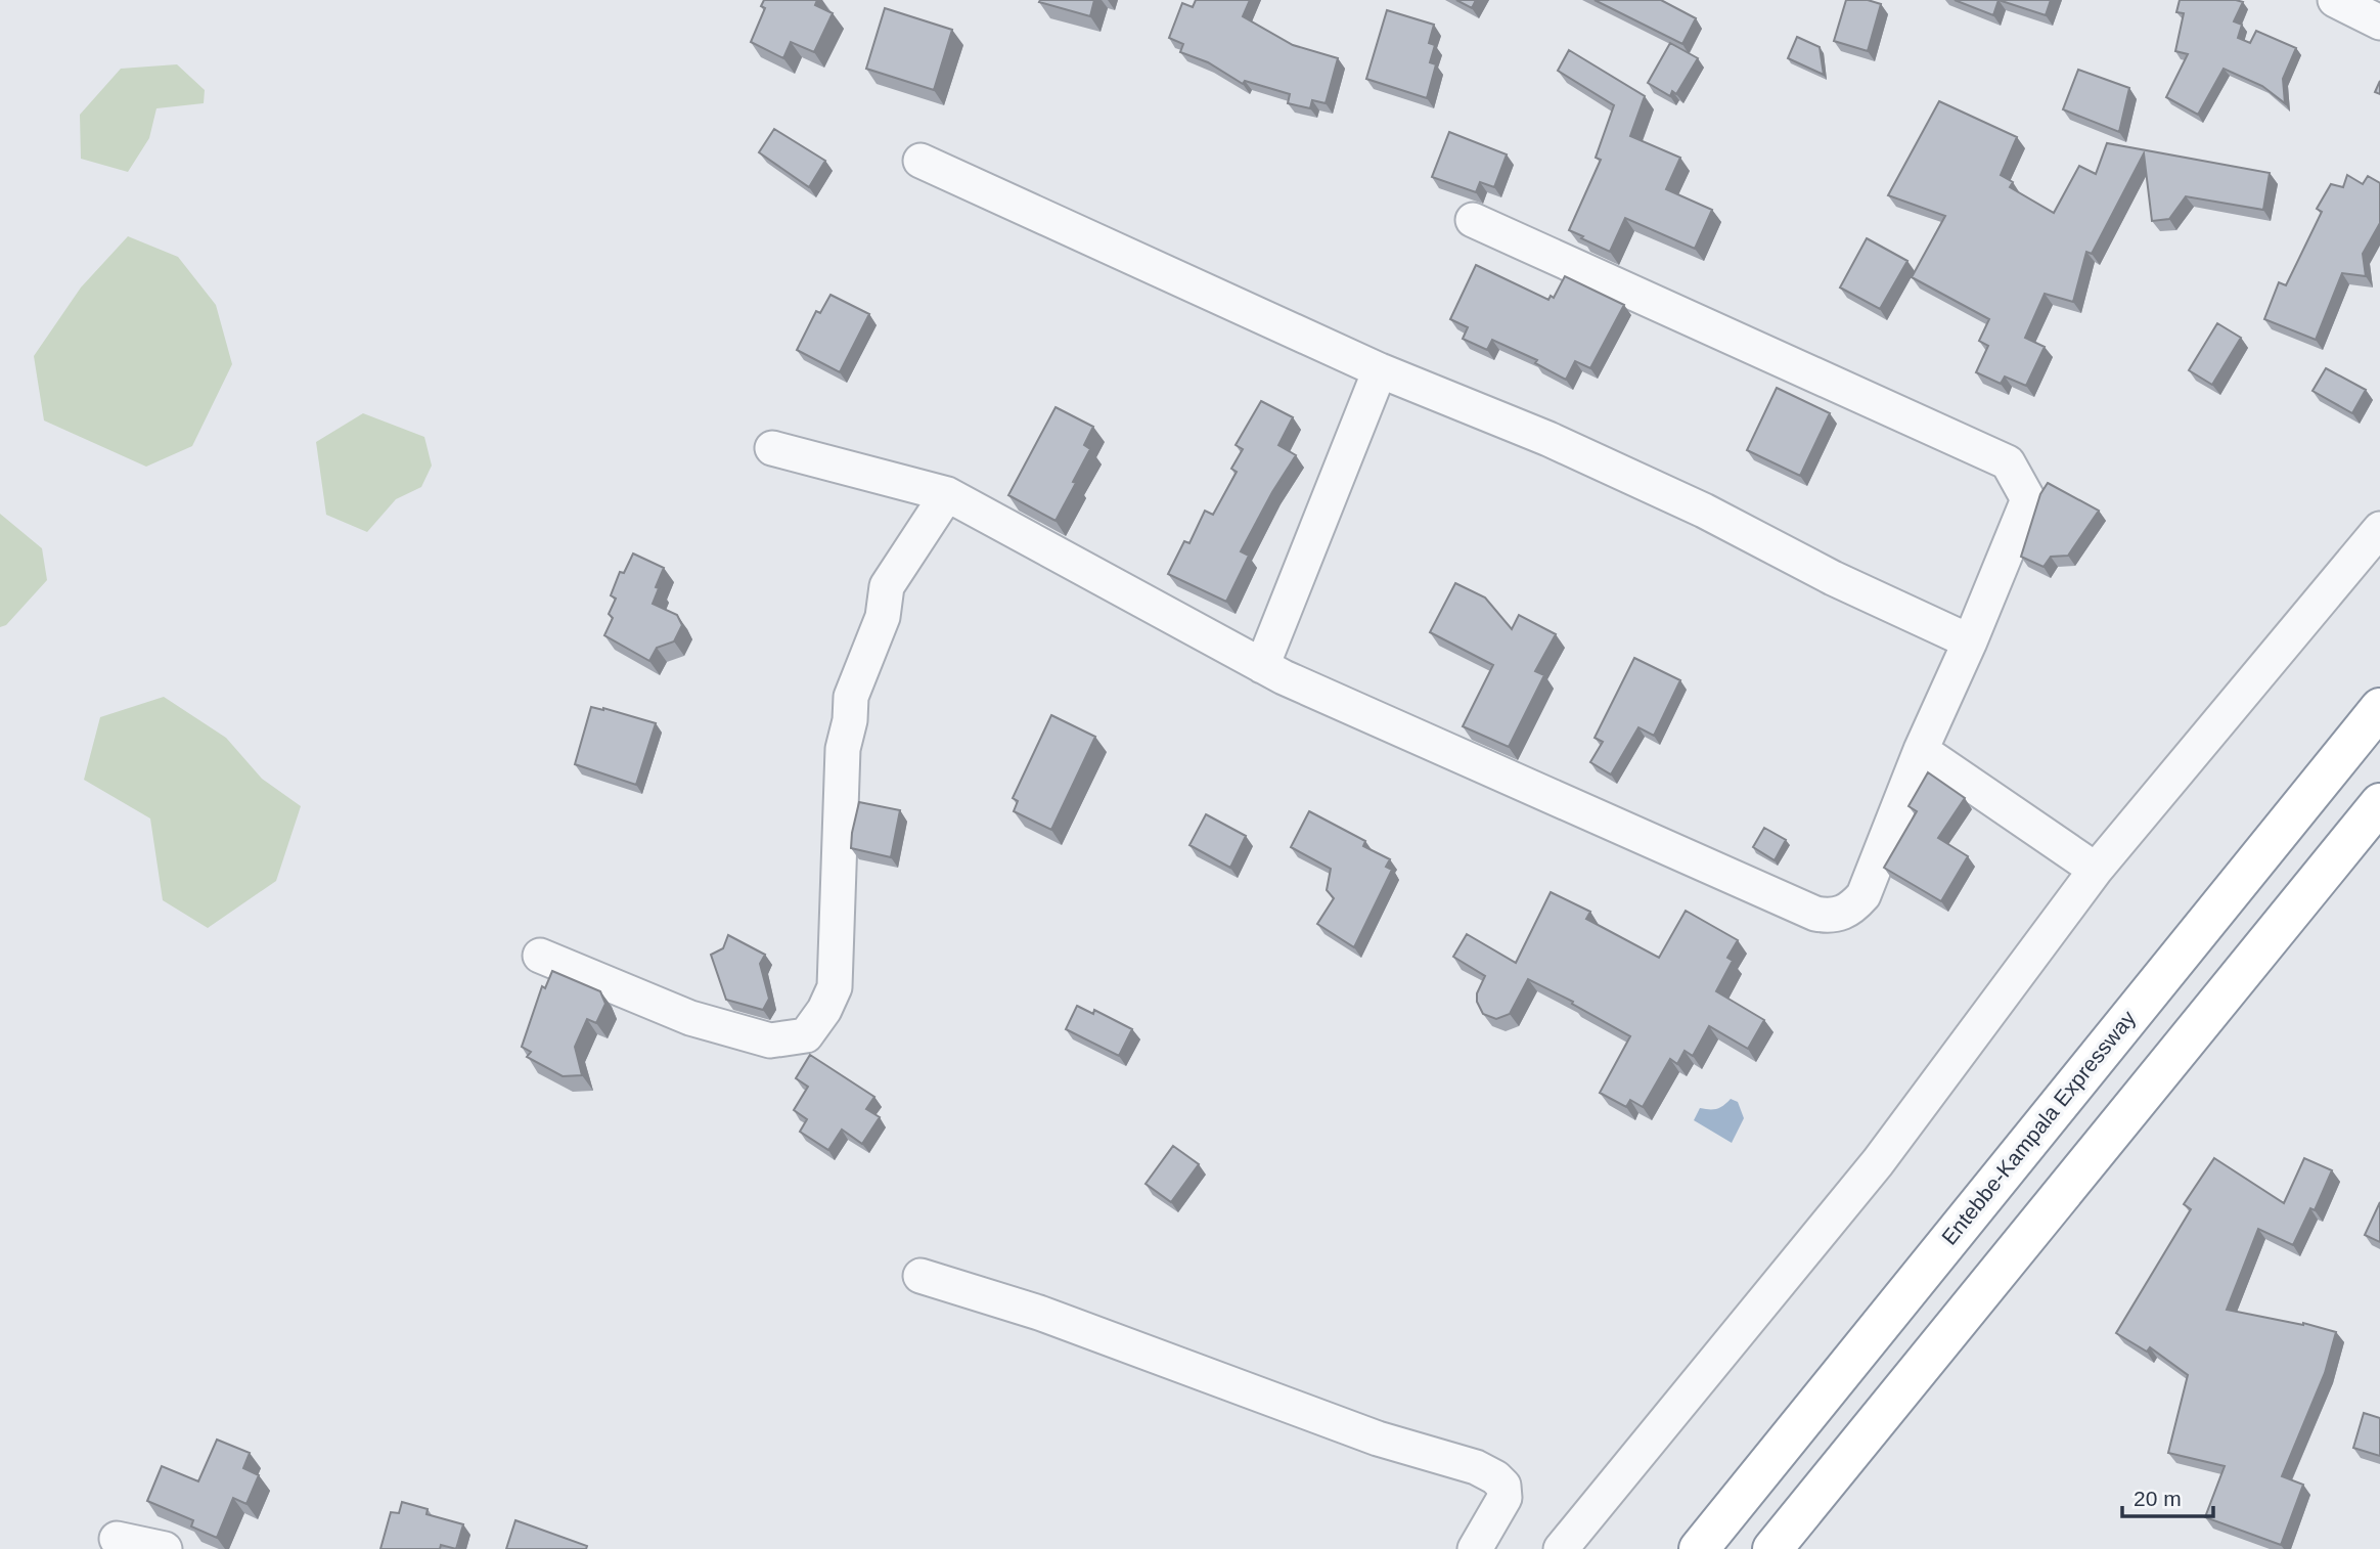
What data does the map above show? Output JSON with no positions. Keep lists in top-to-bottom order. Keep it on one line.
{"streets":{"highway":["Entebbe-Kampala Expressway"]},"scale_bar":"20 m"}
